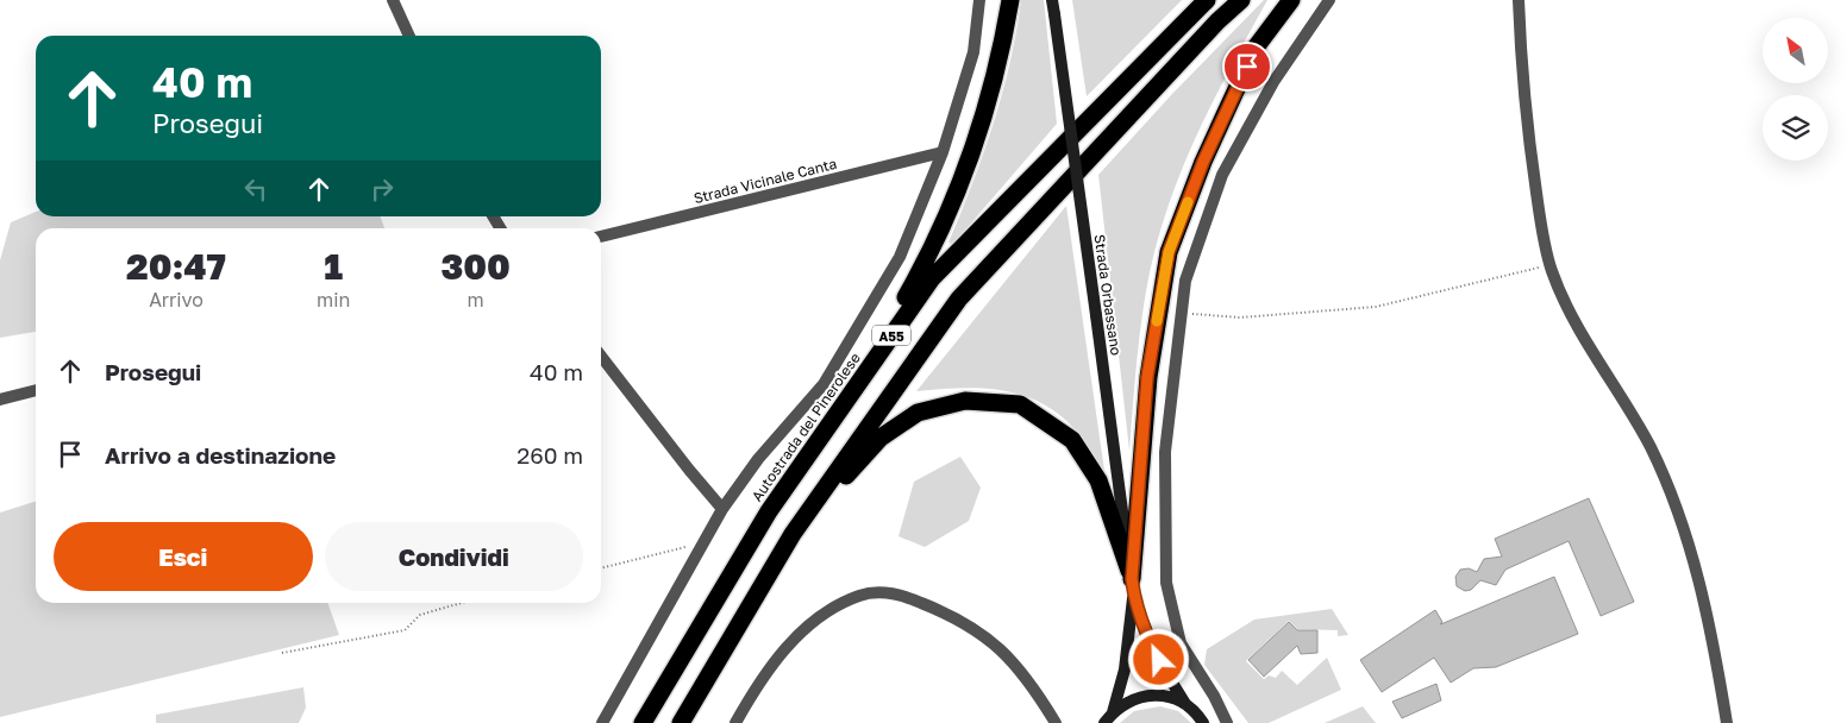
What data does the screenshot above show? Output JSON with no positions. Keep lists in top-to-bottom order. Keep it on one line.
{"streets":{"highway":["A55","Autostrada del Pinerolese"],"main road":["Strada Orbassano"],"street":["Strada Vicinale Canta"]},"north":"top left","page":{"turn":["40 m","Prosegui"],"eta":["20:47","Arrivo","1","min","300","m"],"list":[{"name":"Prosegui","value":"40 m"},{"name":"Arrivo a destinazione","value":"260 m"}],"buttons":["Esci","Condividi"]}}
